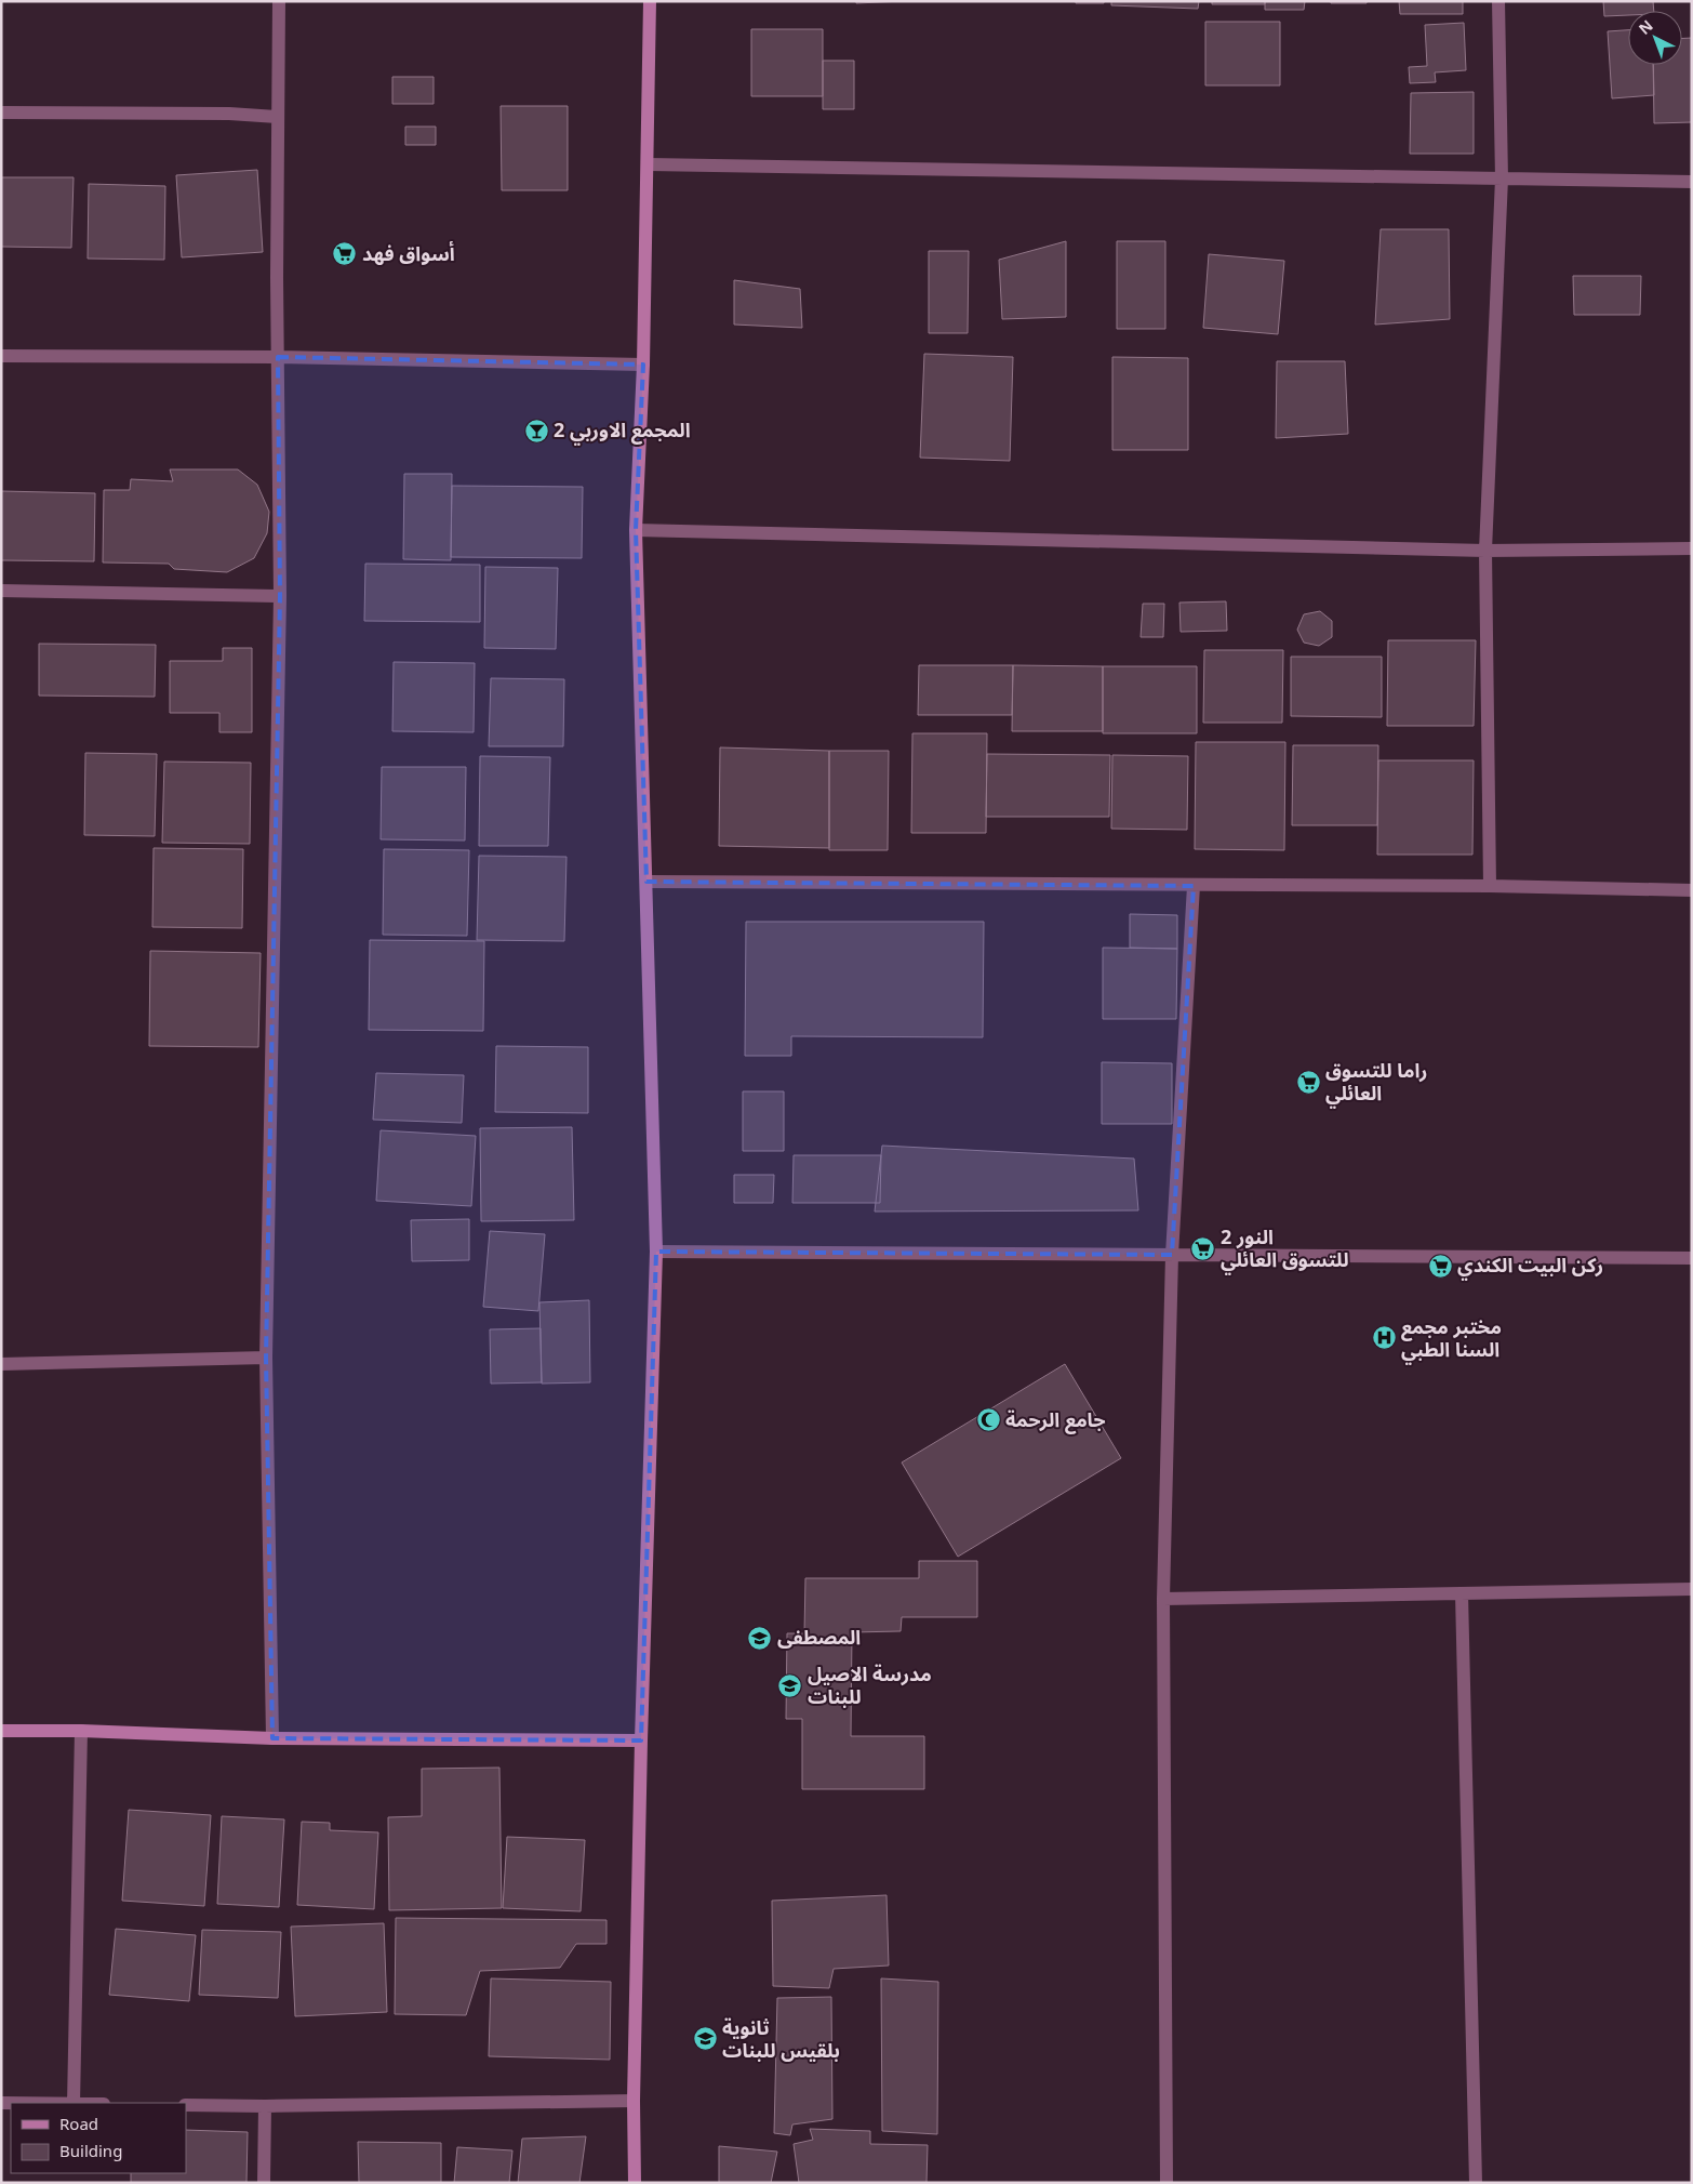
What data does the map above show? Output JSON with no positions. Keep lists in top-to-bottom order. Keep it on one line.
{"places":{"supermarket":["أسواق فهد","راما للتسوق العائلي","النور 2 للتسوق العائلي","ركن البيت الكندي"],"bar":["المجمع الاوربي 2"],"hospital":["مختبر مجمع السنا الطبي"],"mosque":["جامع الرحمة"],"school or university":["المصطفى","مدرسة الاصيل للبنات","ثانوية بلقيس للبنات"]},"legend":["Road","Building"],"north":"top left"}
